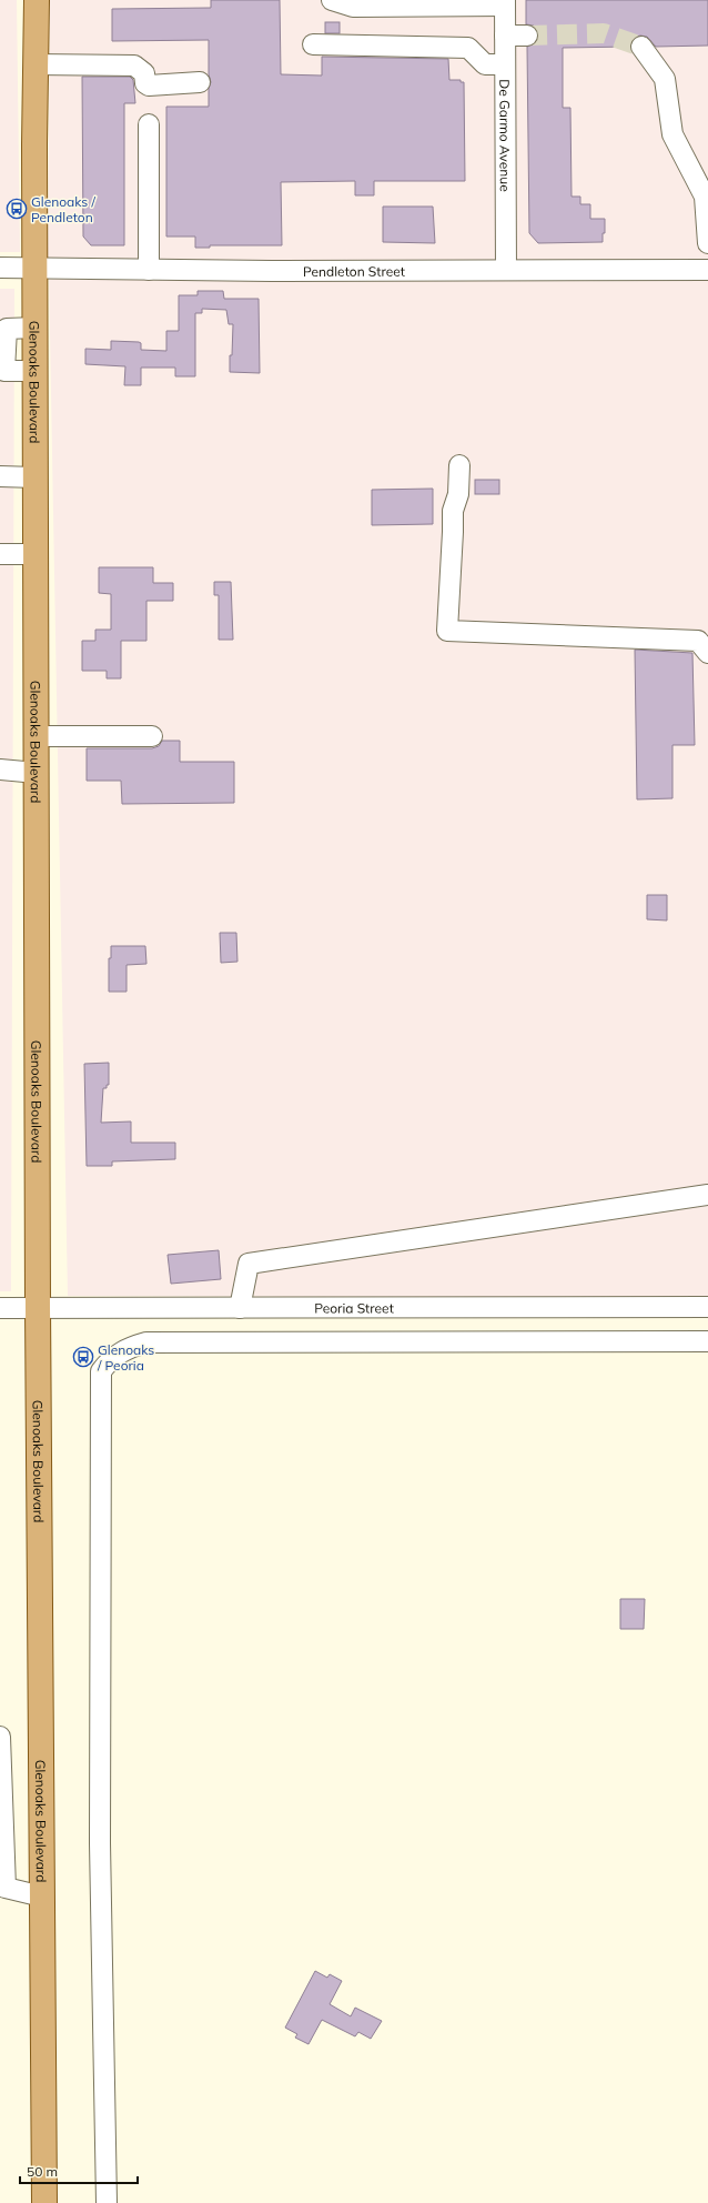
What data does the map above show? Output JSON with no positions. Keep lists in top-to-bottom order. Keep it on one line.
{"streets":{"main road":["Glenoaks Boulevard"],"street":["De Garmo Avenue","Pendleton Street","Peoria Street"]},"crossings":[["De Garmo Avenue","Pendleton Street"],["Pendleton Street","Glenoaks Boulevard"],["Glenoaks Boulevard","Peoria Street"]],"places":{"bus stop":["Glenoaks / Pendleton","Glenoaks / Peoria"]},"scale_bar":"50 m"}
